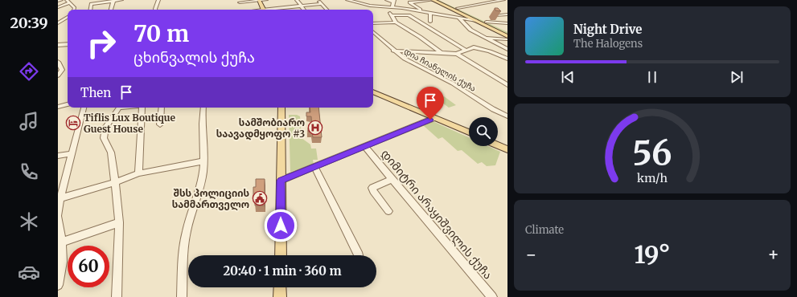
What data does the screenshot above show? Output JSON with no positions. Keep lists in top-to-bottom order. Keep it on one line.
{"streets":{"street":["დია ჩიანელის ქუჩა","დიმიტრი არაყიშვილის ქუჩა"]},"places":{"hotel":["Tiflis Lux Boutique Guest House"],"hospital":["სამშობიარო საავადმყოფო #3"],"public building":["შსს პოლიციის სამმართველო"]},"page":{"tabs":"20:39","turn":["70 m","ცხინვალის ქუჩა"],"song":["Night Drive","The Halogens"],"then":"Then","tile":"Climate","heat":["−","19°","+"],"limit":"60","trip":"20:40 · 1 min · 360 m","gauge":["56","km/h"]}}
